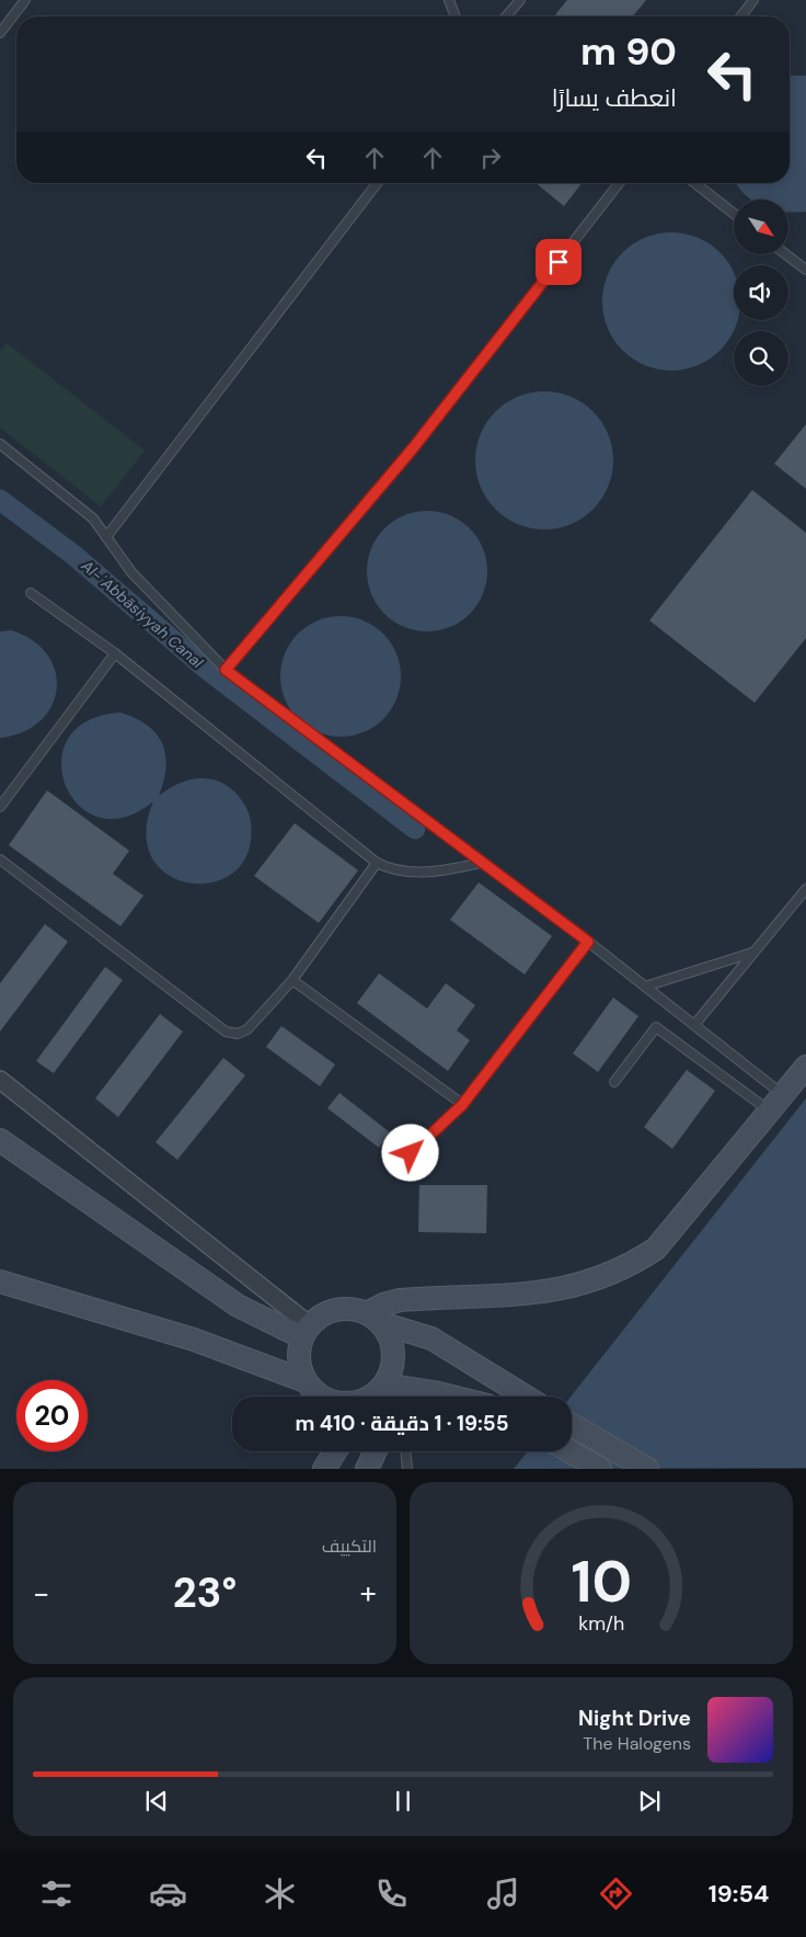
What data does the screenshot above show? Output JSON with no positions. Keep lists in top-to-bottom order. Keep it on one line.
{"water":["Al-ʿAbbāsiyyah Canal"],"north":"bottom right","page":{"turn":["90 m","انعطف يسارًا"],"limit":"20","trip":"19:55 · 1 دقيقة · 410 m","tile":"التكييف","heat":["−","23°","+"],"song":["Night Drive","The Halogens"],"tabs":"19:54","gauge":["10","km/h"]}}
